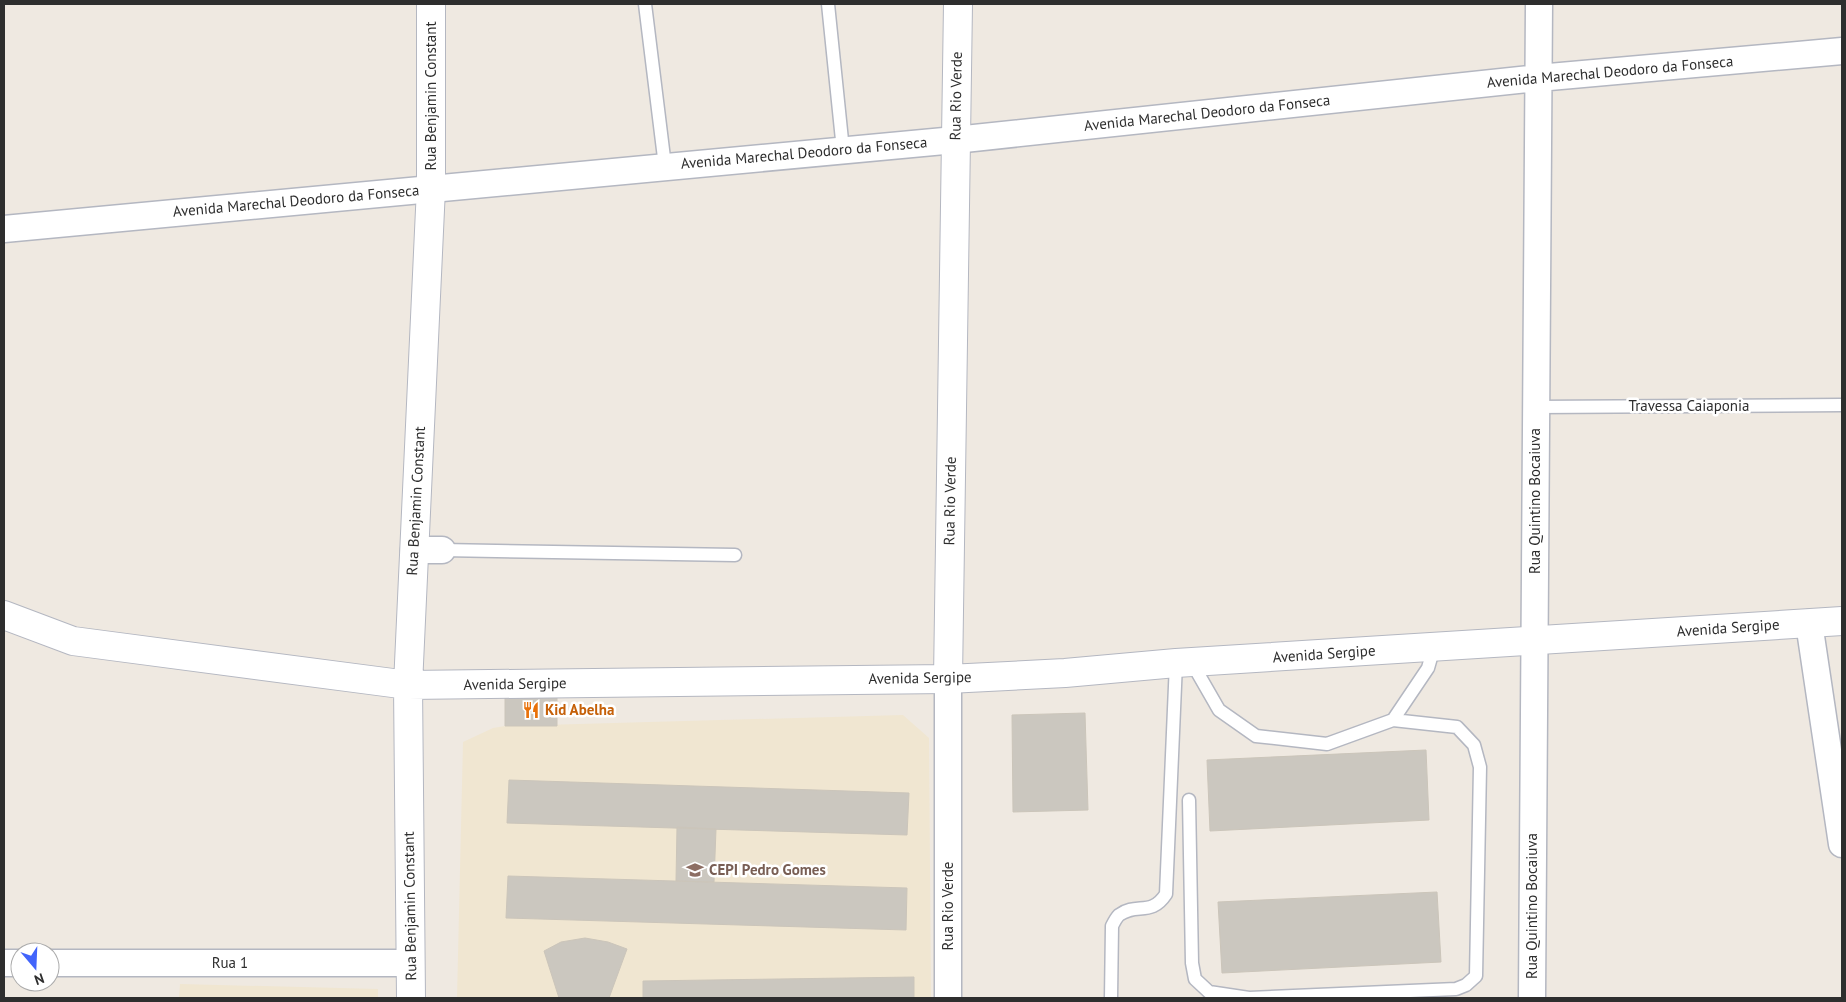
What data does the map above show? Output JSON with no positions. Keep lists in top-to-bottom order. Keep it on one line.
{"streets":{"street":["Avenida Marechal Deodoro da Fonseca","Rua Benjamin Constant","Rua Rio Verde","Rua Quintino Bocaiuva","Avenida Sergipe","Rua 1"],"lane":["Travessa Caiaponia"]},"crossings":[["Avenida Marechal Deodoro da Fonseca","Rua Benjamin Constant"],["Avenida Marechal Deodoro da Fonseca","Rua Rio Verde"],["Avenida Marechal Deodoro da Fonseca","Rua Quintino Bocaiuva"],["Rua Benjamin Constant","Avenida Sergipe"],["Rua Benjamin Constant","Rua 1"],["Rua Rio Verde","Avenida Sergipe"],["Travessa Caiaponia","Rua Quintino Bocaiuva"],["Rua Quintino Bocaiuva","Avenida Sergipe"]],"places":{"restaurant":["Kid Abelha"],"school or university":["CEPI Pedro Gomes"]},"north":"bottom"}
